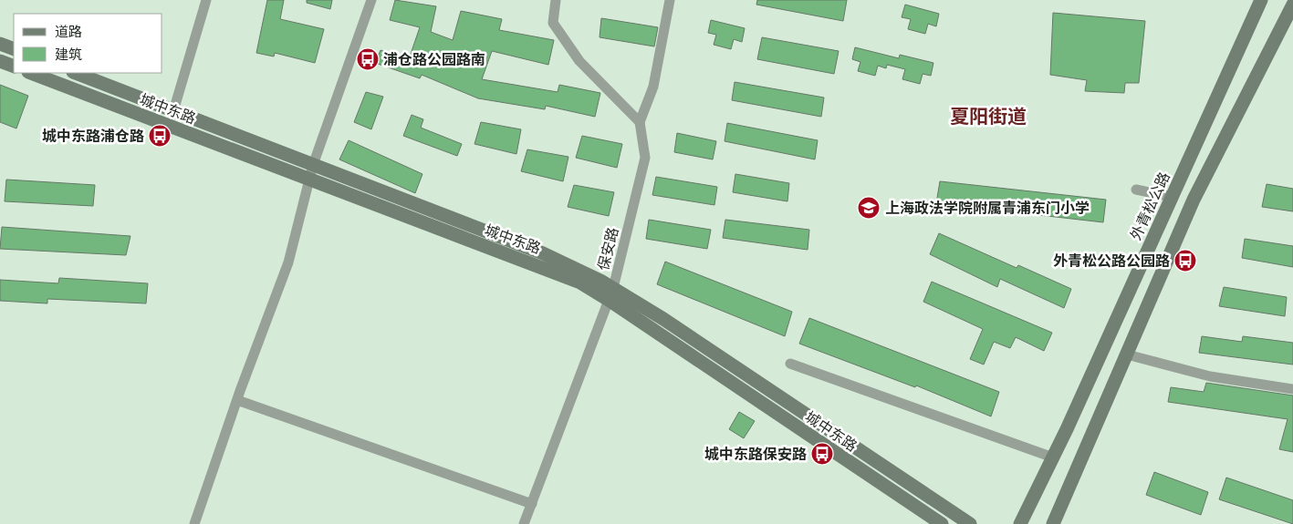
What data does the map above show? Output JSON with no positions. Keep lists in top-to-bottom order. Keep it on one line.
{"streets":{"main road":["城中东路","外青松公路"],"street":["保安路"]},"crossings":[["城中东路","保安路"]],"districts":["夏阳街道"],"places":{"bus stop":["浦仓路公园路南","城中东路浦仓路","外青松公路公园路","城中东路保安路"],"school or university":["上海政法学院附属青浦东门小学"]},"legend":["道路","建筑"]}
